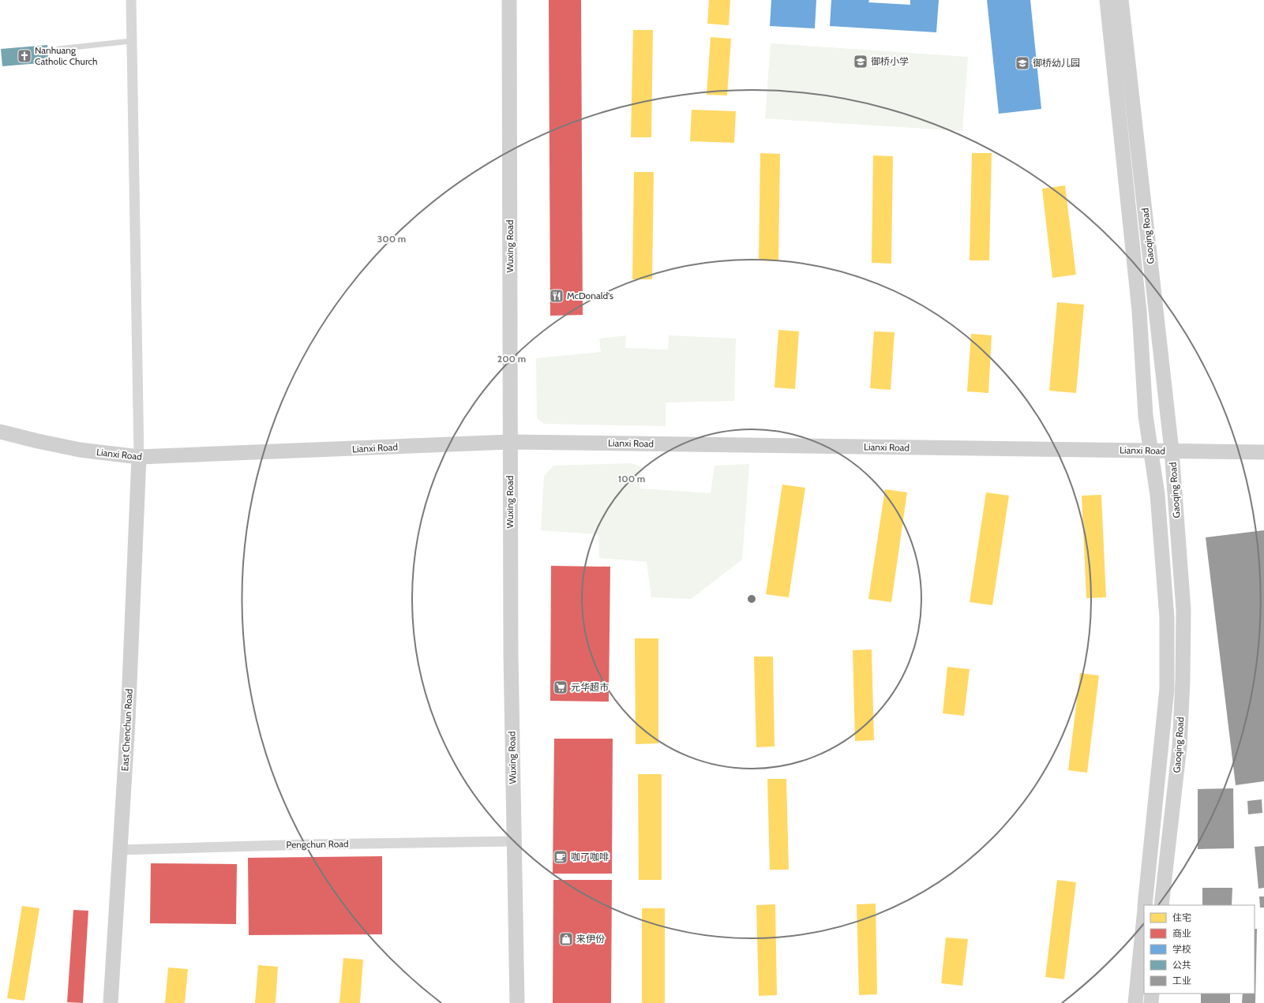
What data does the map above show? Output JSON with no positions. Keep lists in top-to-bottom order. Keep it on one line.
{"streets":{"street":["Gaoqing Road","Wuxing Road","Lianxi Road","East Chenchun Road","Pengchun Road"]},"crossings":[["Gaoqing Road","Lianxi Road"],["Wuxing Road","Lianxi Road"],["Wuxing Road","Pengchun Road"],["Lianxi Road","East Chenchun Road"],["East Chenchun Road","Pengchun Road"]],"places":{"church":["Nanhuang Catholic Church"],"school or university":["御桥小学","御桥幼儿园"],"restaurant":["McDonald's"],"supermarket":["元华超市"],"cafe":["咖了咖啡"],"shop":["来伊份"]},"legend":["住宅","商业","学校","公共","工业"],"rings":["300 m","200 m","100 m"]}
